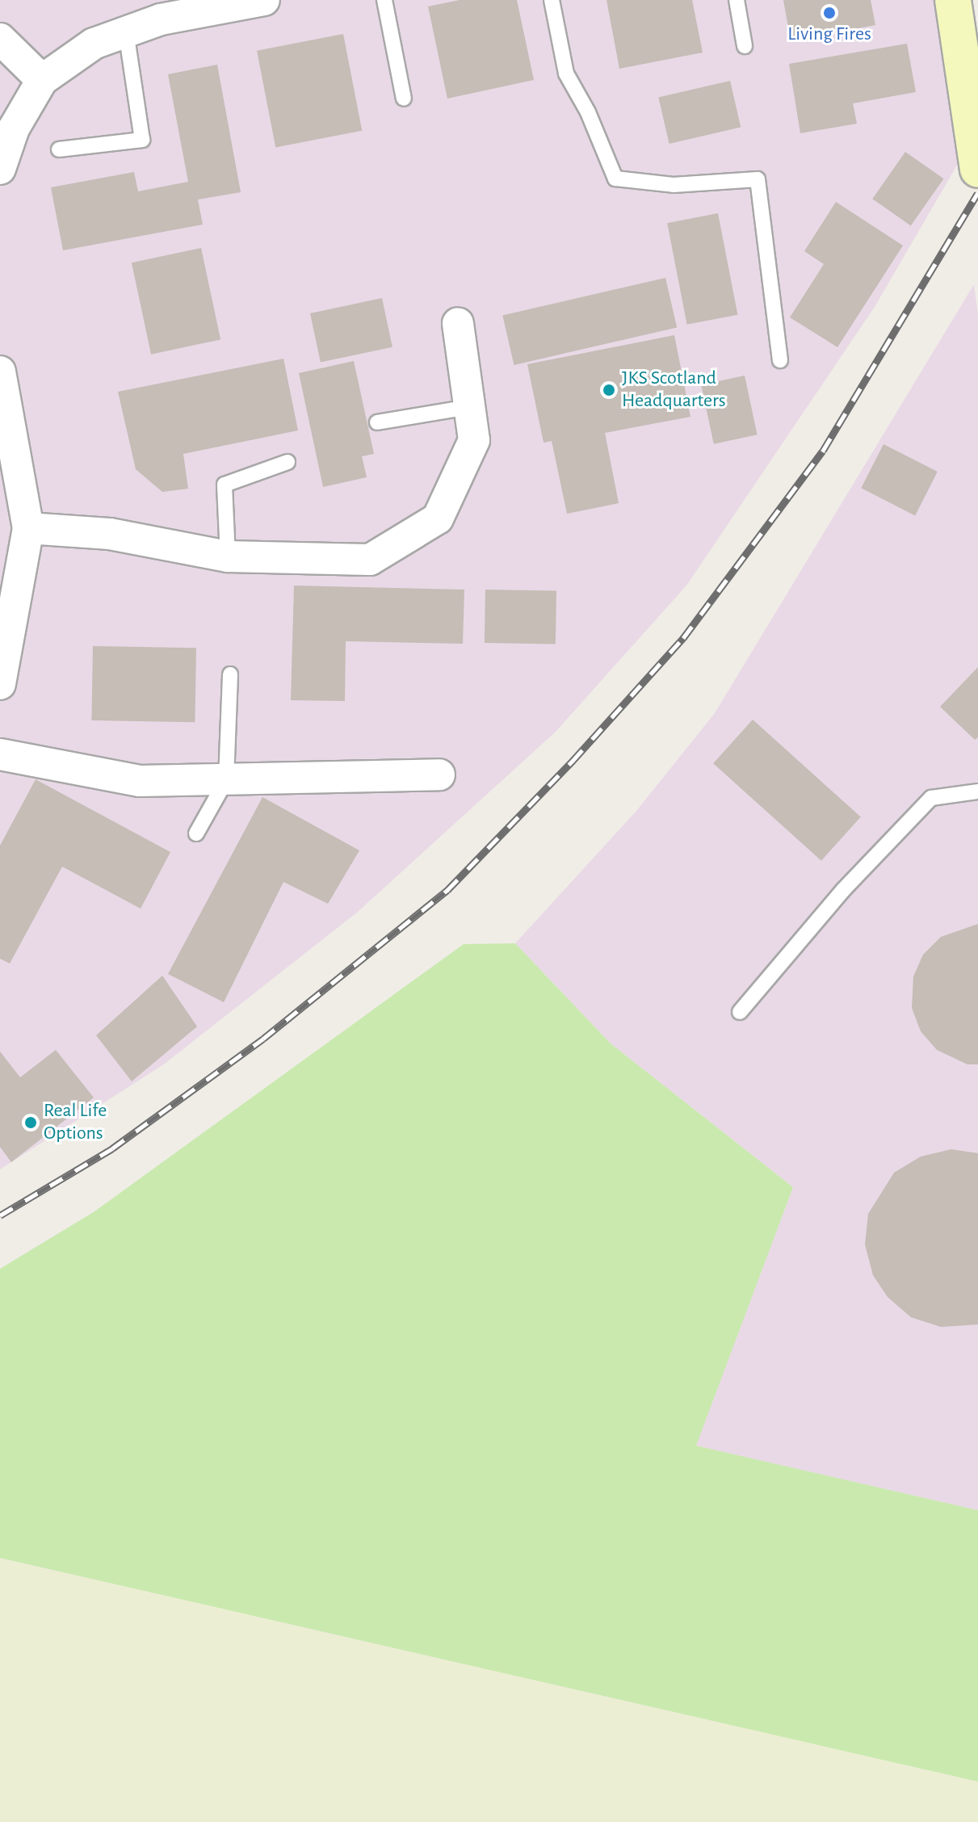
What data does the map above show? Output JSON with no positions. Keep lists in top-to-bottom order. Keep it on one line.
{"places":["Living Fires","JKS Scotland Headquarters","Real Life Options"]}
